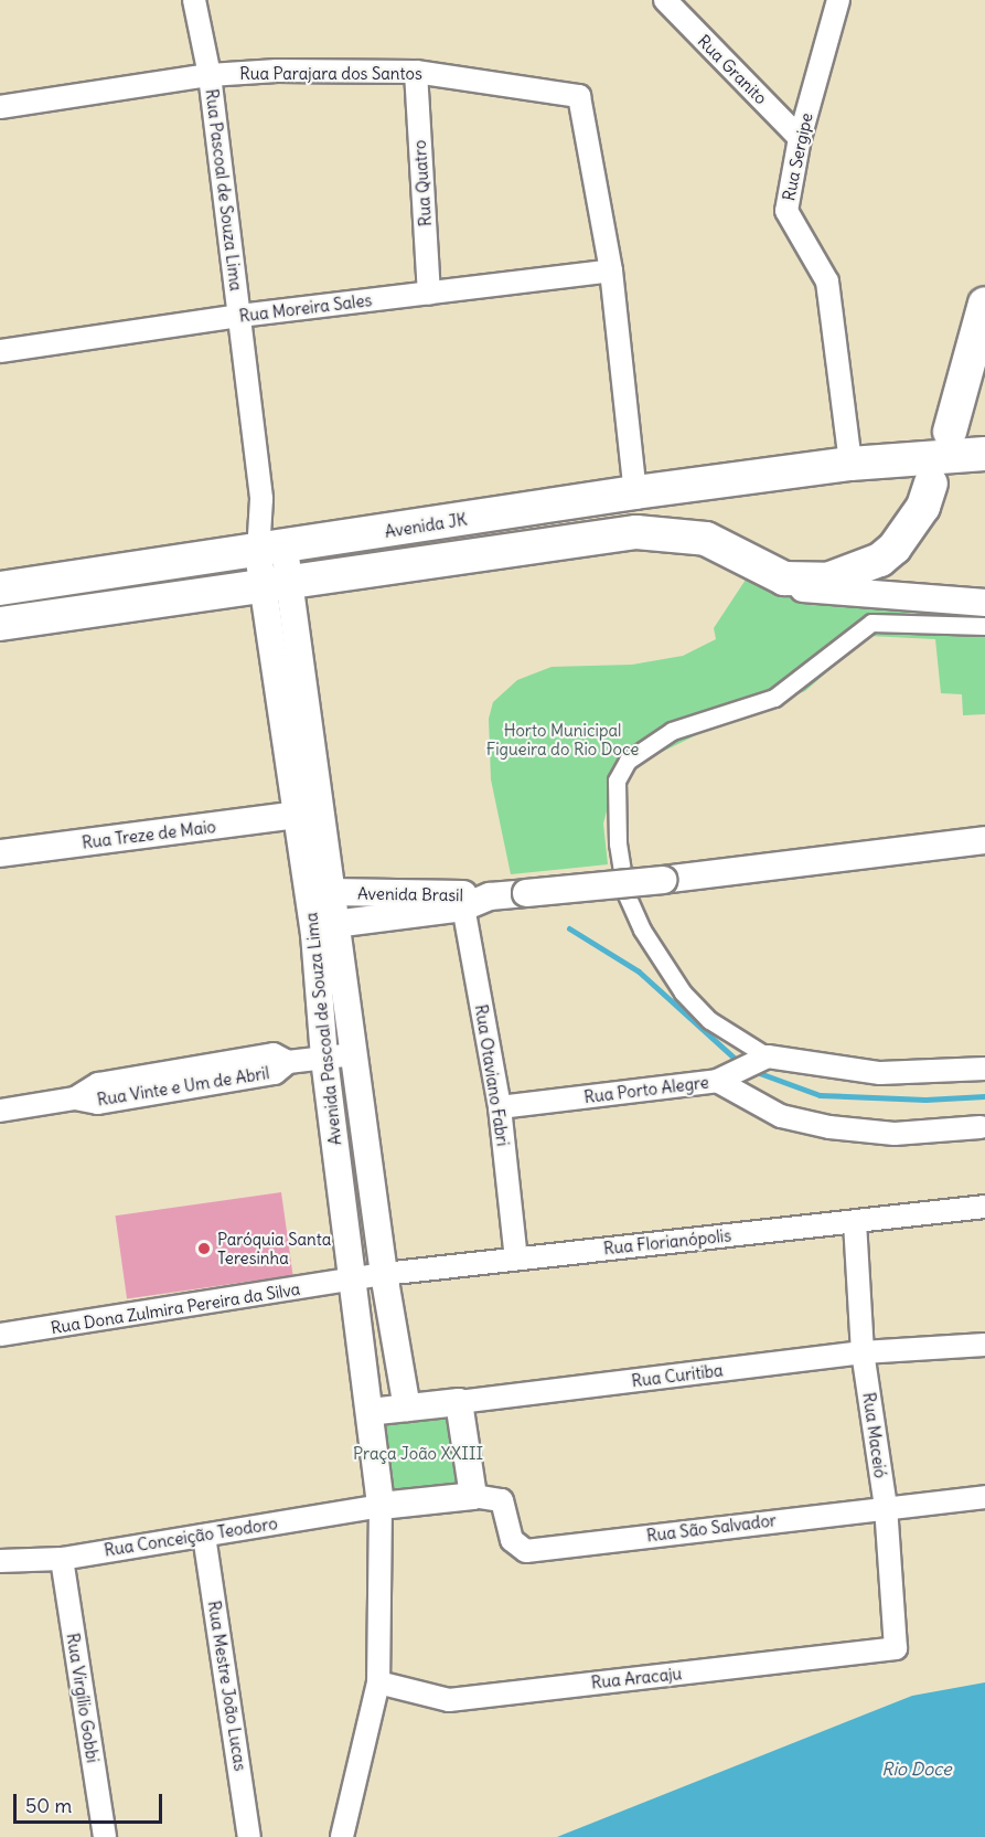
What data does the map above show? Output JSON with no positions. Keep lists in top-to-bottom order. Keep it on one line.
{"streets":{"main road":["Avenida JK"],"street":["Rua Granito","Rua Parajara dos Santos","Rua Sergipe","Rua Quatro","Rua Pascoal de Souza Lima","Rua Moreira Sales","Rua Treze de Maio","Avenida Brasil","Avenida Pascoal de Souza Lima","Rua Otaviano Fabri","Rua Vinte e Um de Abril","Rua Porto Alegre","Rua Florianópolis","Rua Dona Zulmira Pereira da Silva","Rua Curitiba","Rua Maceió","Rua São Salvador","Rua Conceição Teodoro","Rua Aracaju","Rua Mestre João Lucas","Rua Virgílio Gobbi"]},"crossings":[["Rua Granito","Rua Sergipe"],["Rua Parajara dos Santos","Rua Quatro"],["Rua Parajara dos Santos","Rua Pascoal de Souza Lima"],["Rua Parajara dos Santos","Rua Moreira Sales"],["Rua Parajara dos Santos","Avenida JK"],["Rua Sergipe","Avenida JK"],["Rua Quatro","Rua Moreira Sales"],["Rua Pascoal de Souza Lima","Rua Moreira Sales"],["Rua Pascoal de Souza Lima","Avenida JK"],["Rua Pascoal de Souza Lima","Avenida Pascoal de Souza Lima"],["Avenida JK","Avenida Pascoal de Souza Lima"],["Rua Treze de Maio","Avenida Pascoal de Souza Lima"],["Avenida Brasil","Avenida Pascoal de Souza Lima"],["Avenida Brasil","Rua Otaviano Fabri"],["Avenida Pascoal de Souza Lima","Rua Vinte e Um de Abril"],["Avenida Pascoal de Souza Lima","Rua Florianópolis"],["Avenida Pascoal de Souza Lima","Rua Dona Zulmira Pereira da Silva"],["Avenida Pascoal de Souza Lima","Rua Curitiba"],["Avenida Pascoal de Souza Lima","Rua Conceição Teodoro"],["Rua Otaviano Fabri","Rua Porto Alegre"],["Rua Otaviano Fabri","Rua Florianópolis"],["Rua Florianópolis","Rua Dona Zulmira Pereira da Silva"],["Rua Florianópolis","Rua Maceió"],["Rua Curitiba","Rua Maceió"],["Rua Maceió","Rua São Salvador"],["Rua Maceió","Rua Aracaju"],["Rua Conceição Teodoro","Rua Mestre João Lucas"],["Rua Conceição Teodoro","Rua Virgílio Gobbi"]],"water":["Rio Doce"],"parks":["Horto Municipal Figueira do Rio Doce","Praça João XXIII"],"places":["Paróquia Santa Teresinha"],"scale_bar":"50 m"}
